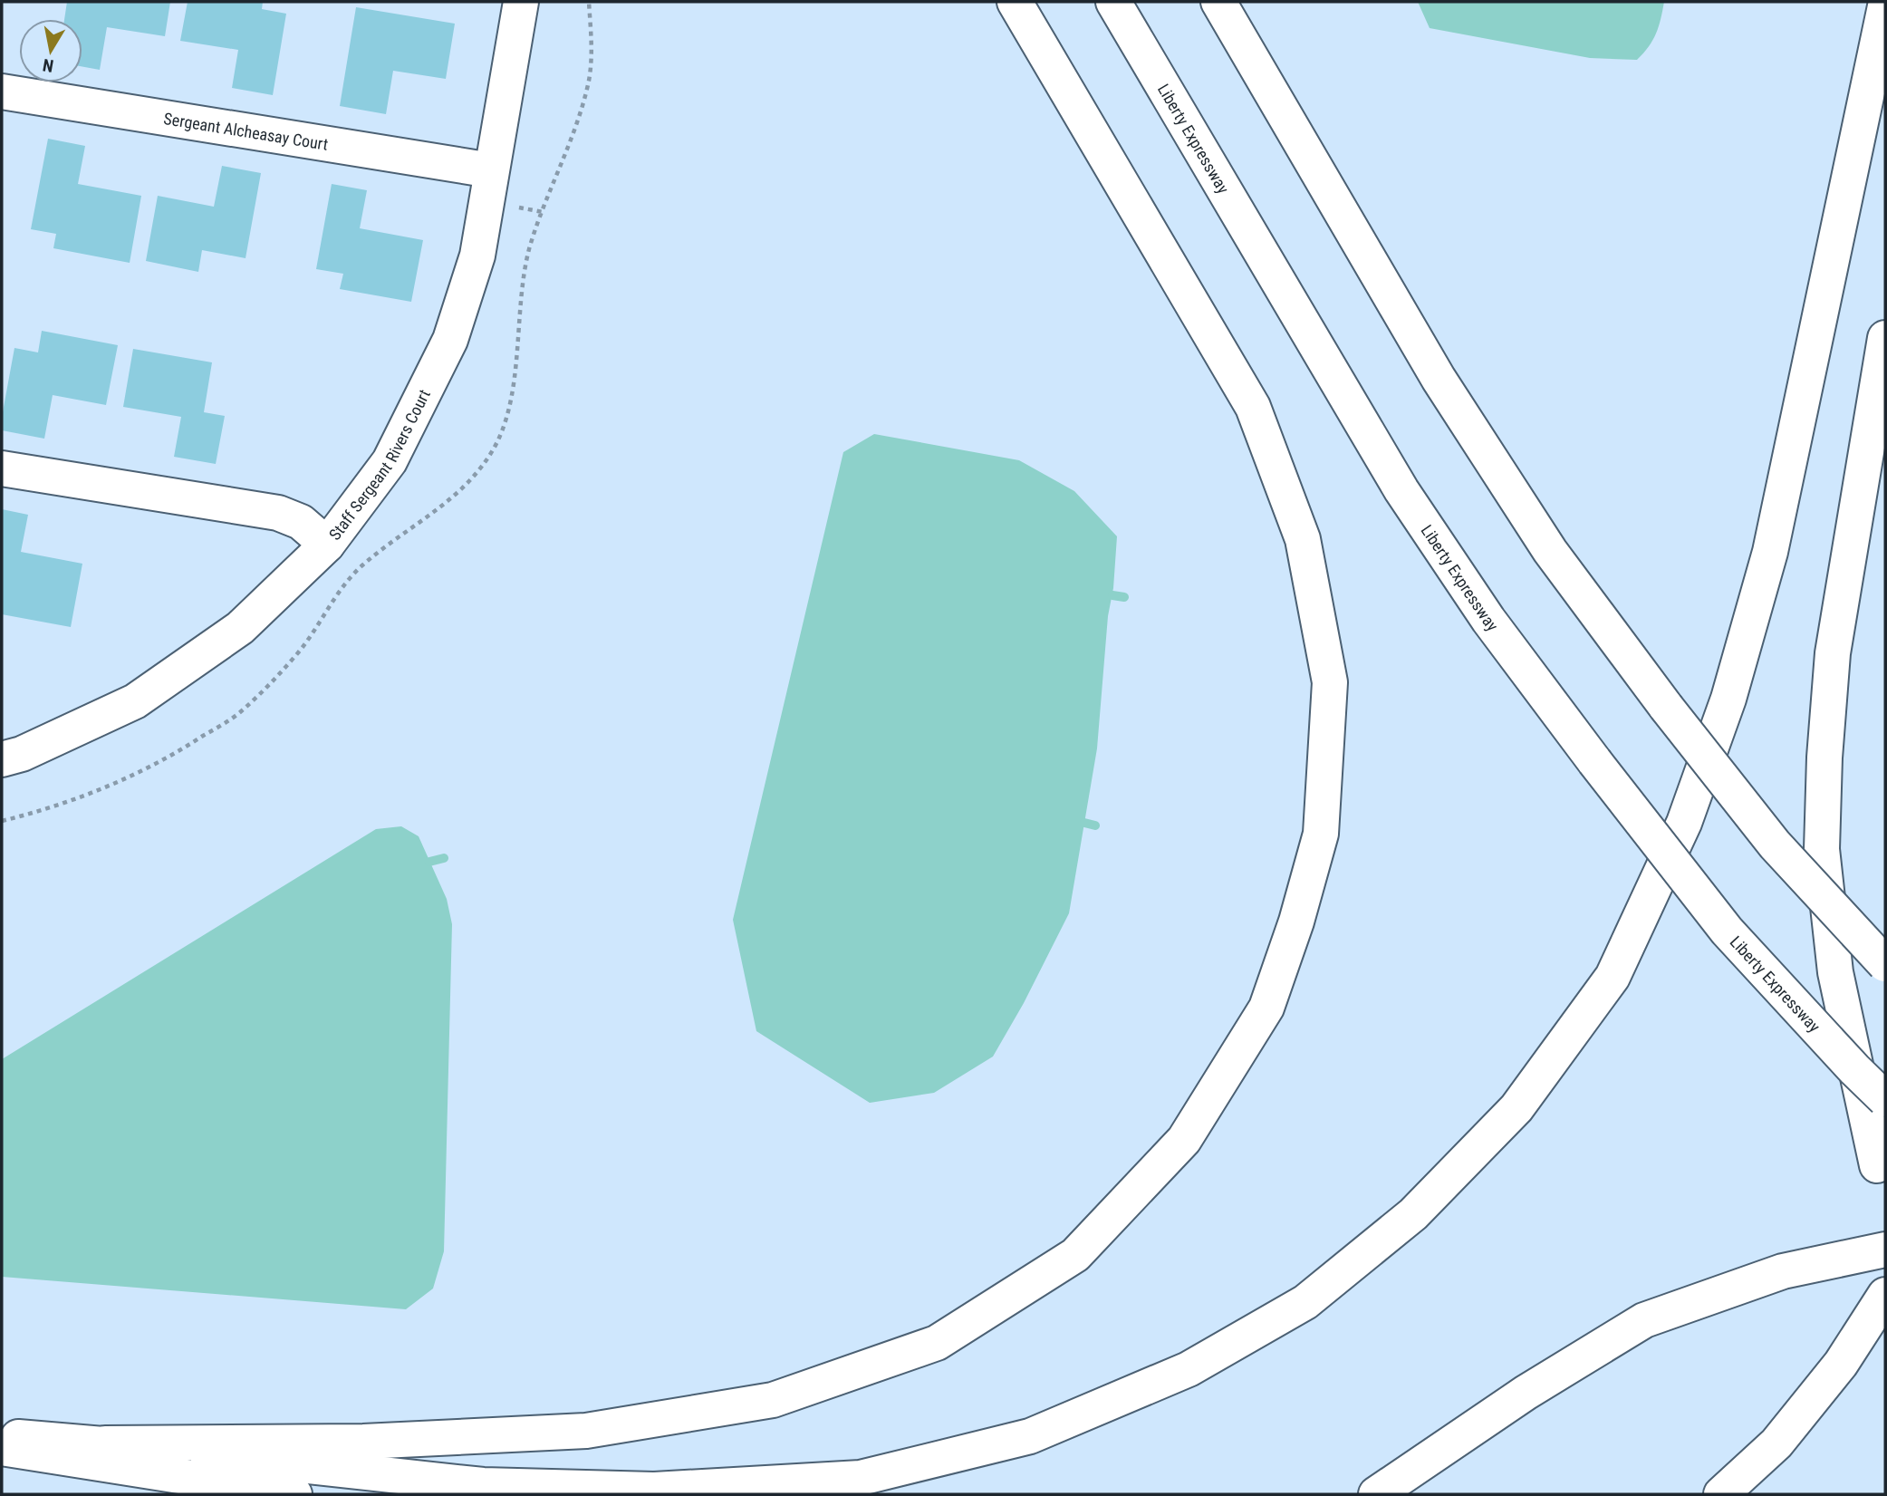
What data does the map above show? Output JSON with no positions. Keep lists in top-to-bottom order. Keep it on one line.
{"streets":{"main road":["Sergeant Alcheasay Court","Liberty Expressway","Staff Sergeant Rivers Court"]},"crossings":[["Sergeant Alcheasay Court","Staff Sergeant Rivers Court"]],"north":"bottom"}
